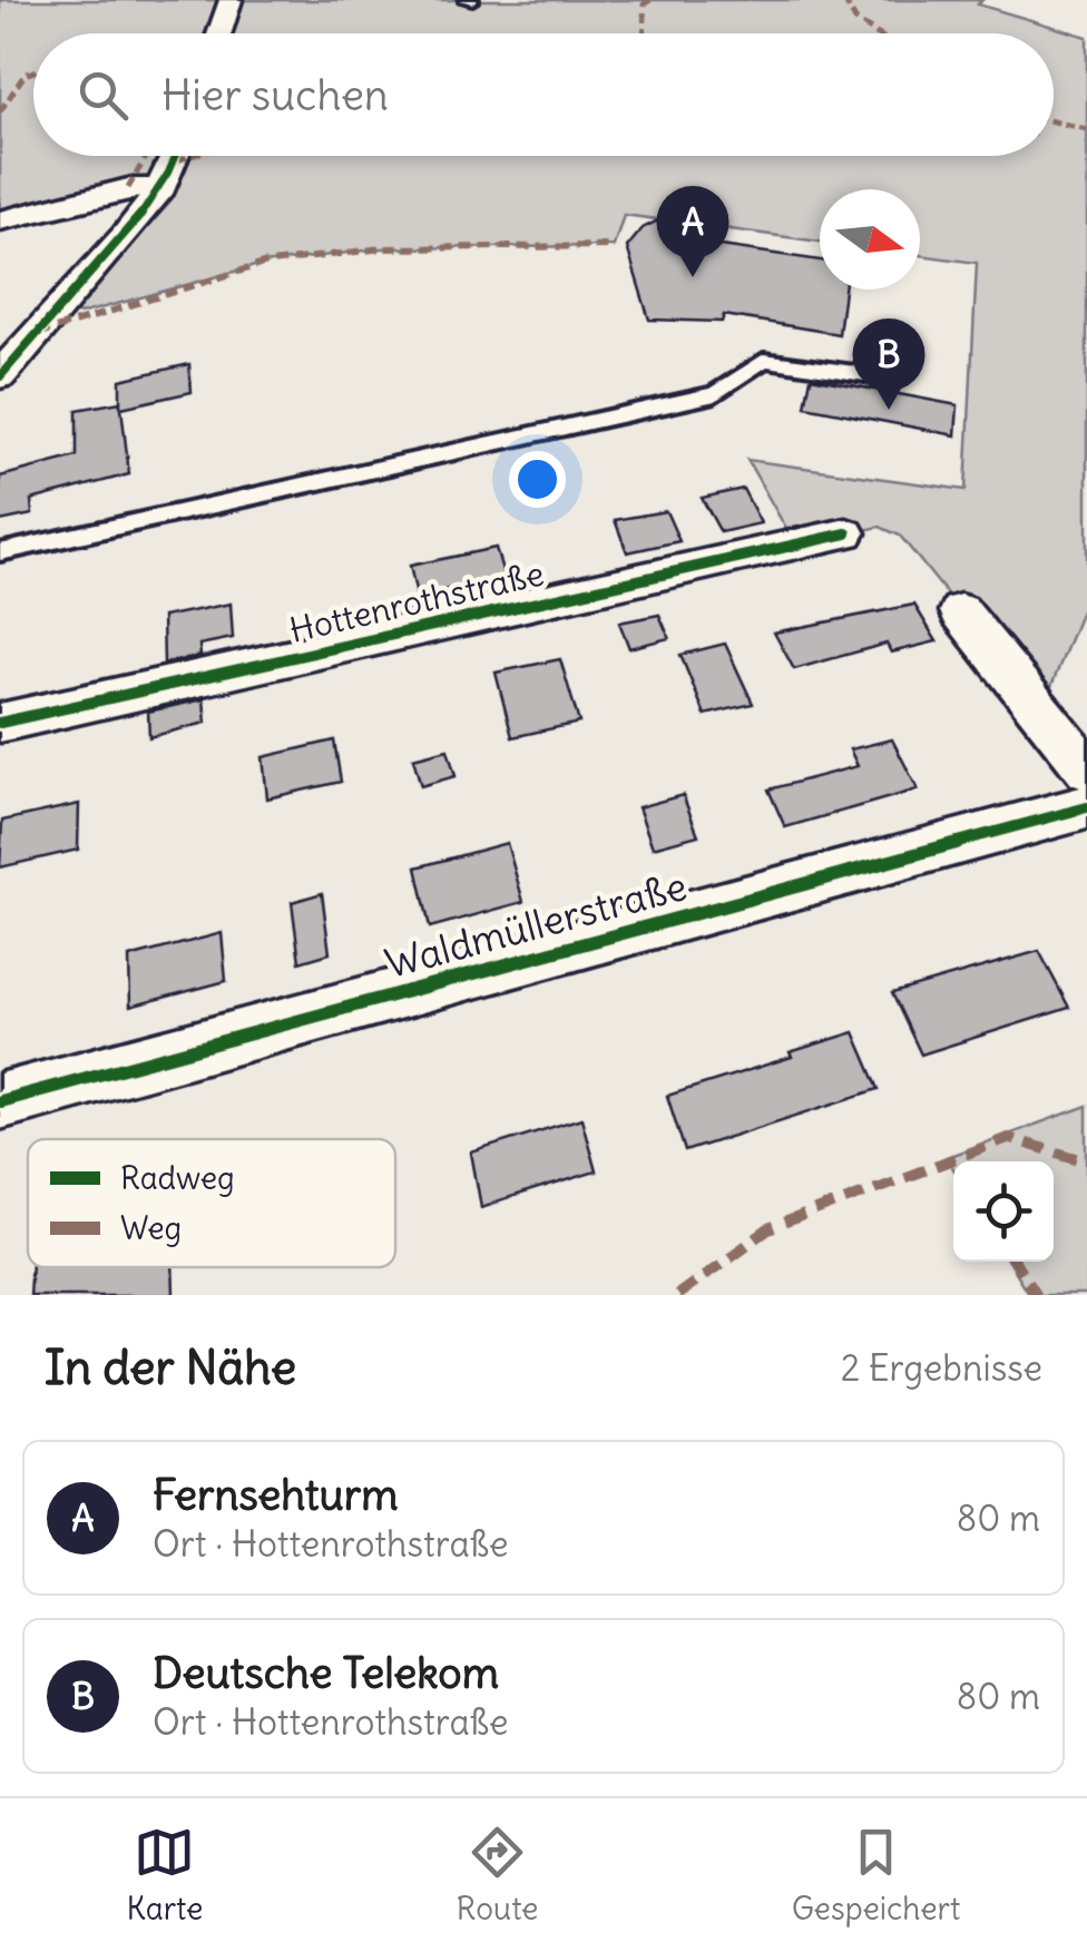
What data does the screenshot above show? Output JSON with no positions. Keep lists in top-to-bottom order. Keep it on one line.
{"streets":{"street":["Hottenrothstraße","Waldmüllerstraße"]},"legend":["Radweg","Weg"],"north":"right","page":{"search":"Hier suchen","pins":["A","B"],"heading":["In der Nähe","2 Ergebnisse"],"list":[{"mark":"A","name":"Fernsehturm","note":"Ort · Hottenrothstraße","value":"80 m"},{"mark":"B","name":"Deutsche Telekom","note":"Ort · Hottenrothstraße","value":"80 m"}],"nav":["Karte","Route","Gespeichert"]}}
